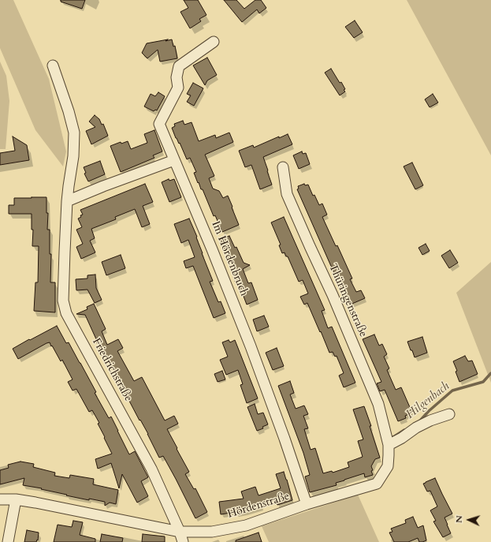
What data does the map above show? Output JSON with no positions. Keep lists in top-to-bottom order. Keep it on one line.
{"streets":{"street":["Im Hördenbruch","Thüringenstraße","Friedrichstraße","Hördenstraße"]},"crossings":[["Im Hördenbruch","Hördenstraße"],["Thüringenstraße","Hördenstraße"],["Friedrichstraße","Hördenstraße"]],"water":["Hilgenbach"],"north":"left"}
